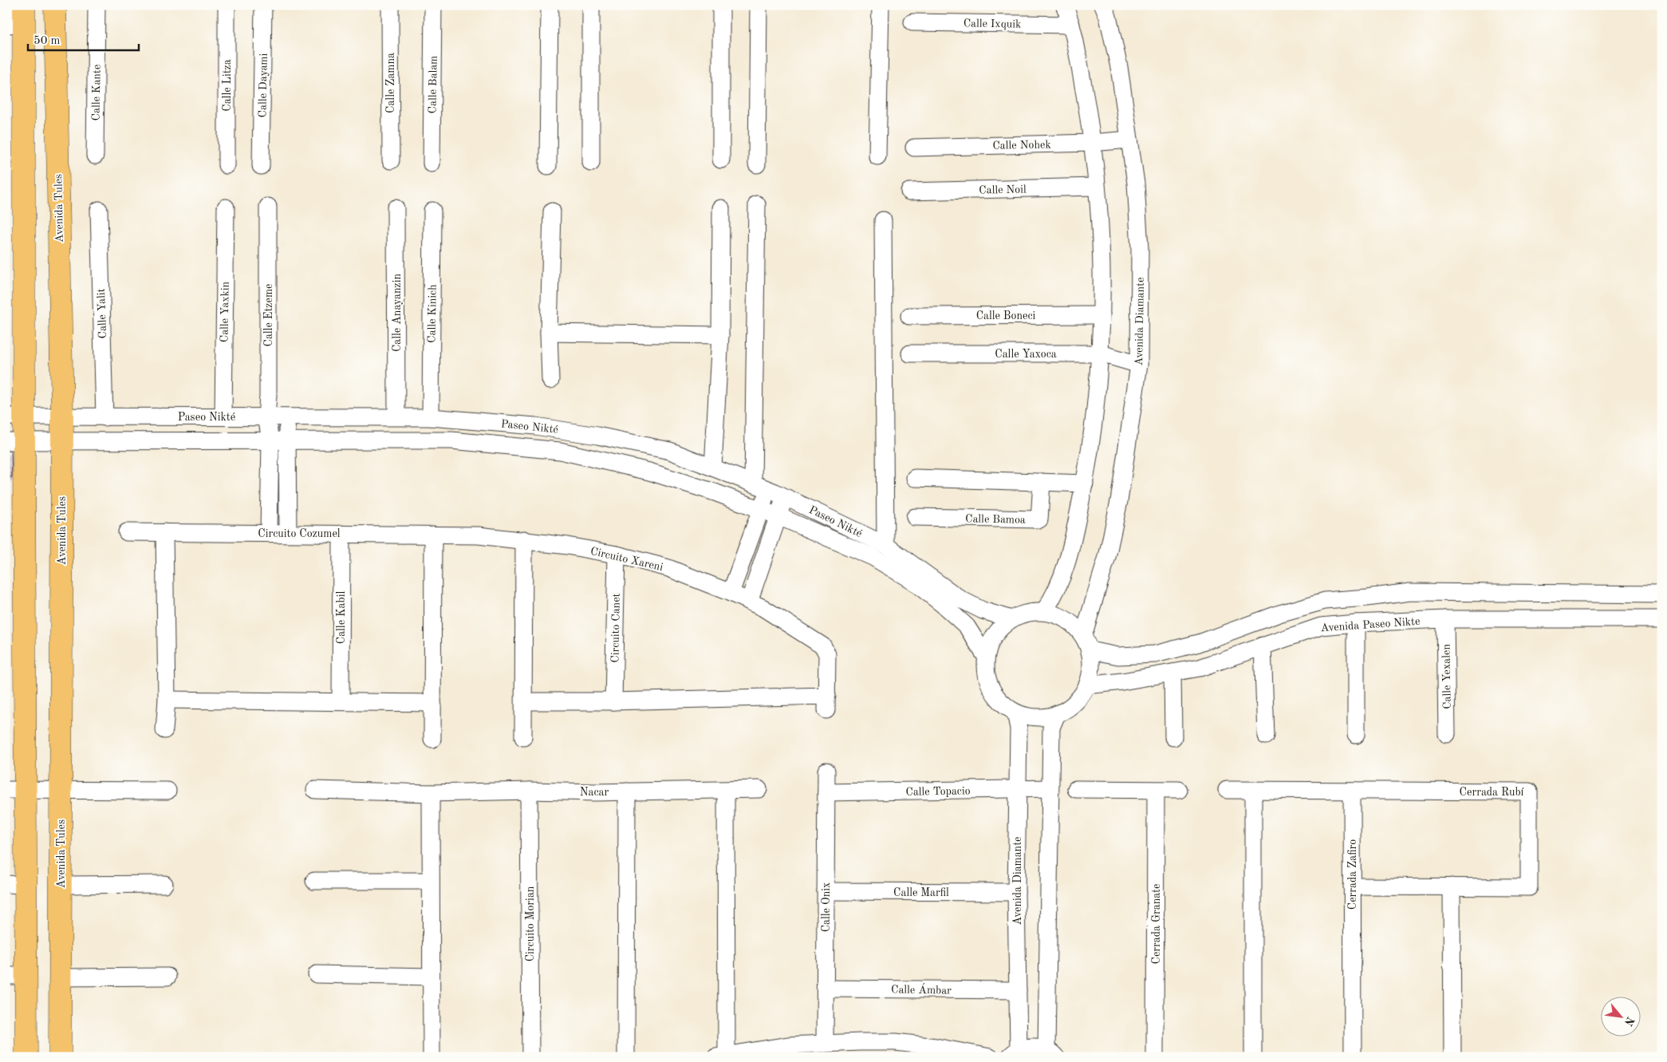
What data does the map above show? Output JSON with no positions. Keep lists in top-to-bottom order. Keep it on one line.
{"streets":{"main road":["Avenida Tules"],"street":["Calle Ixquik","Calle Zamna","Calle Balam","Calle Litza","Calle Dayami","Calle Kante","Calle Nohek","Calle Noil","Calle Yaxkin","Calle Anayanzin","Calle Yalit","Calle Kinich","Calle Etzeme","Calle Boneci","Avenida Diamante","Calle Yaxoca","Paseo Nikté","Calle Bamoa","Circuito Cozumel","Circuito Xareni","Calle Kabil","Avenida Paseo Nikte","Circuito Canet","Calle Yexalen","Calle Topacio","Nacar","Cerrada Rubí","Cerrada Zafiro","Calle Marfil","Calle Onix","Circuito Morian","Cerrada Granate","Calle Ámbar"]},"crossings":[["Calle Nohek","Avenida Diamante"],["Avenida Tules","Paseo Nikté"],["Calle Yaxkin","Paseo Nikté"],["Calle Anayanzin","Paseo Nikté"],["Calle Yalit","Paseo Nikté"],["Calle Kinich","Paseo Nikté"],["Calle Etzeme","Paseo Nikté"],["Avenida Diamante","Calle Yaxoca"],["Avenida Diamante","Paseo Nikté"],["Avenida Diamante","Avenida Paseo Nikte"],["Avenida Diamante","Calle Topacio"],["Avenida Diamante","Calle Marfil"],["Avenida Diamante","Calle Ámbar"],["Paseo Nikté","Avenida Paseo Nikte"],["Circuito Cozumel","Circuito Xareni"],["Circuito Cozumel","Calle Kabil"],["Circuito Xareni","Circuito Canet"],["Avenida Paseo Nikte","Calle Yexalen"],["Calle Topacio","Calle Onix"],["Nacar","Circuito Morian"],["Cerrada Rubí","Cerrada Zafiro"],["Calle Marfil","Calle Onix"],["Calle Onix","Calle Ámbar"]],"scale_bar":"50 m","north":"bottom right"}
